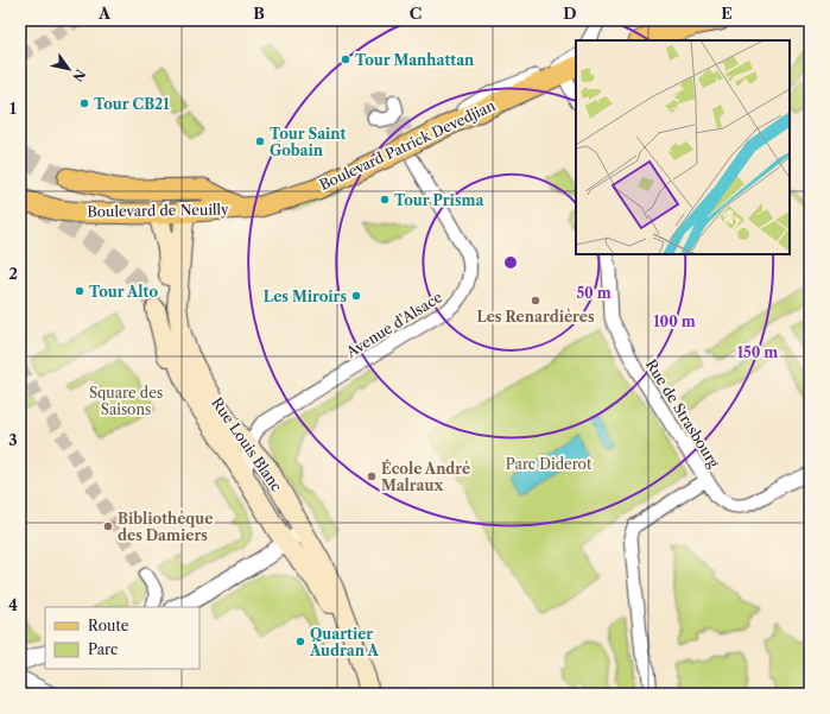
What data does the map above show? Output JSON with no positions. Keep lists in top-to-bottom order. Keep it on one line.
{"streets":{"main road":["Boulevard Patrick Devedjian","Boulevard de Neuilly","Rue Louis Blanc"],"street":["Avenue d'Alsace","Rue de Strasbourg"]},"crossings":[["Boulevard Patrick Devedjian","Boulevard de Neuilly"],["Boulevard Patrick Devedjian","Avenue d'Alsace"],["Boulevard de Neuilly","Rue Louis Blanc"],["Avenue d'Alsace","Rue Louis Blanc"]],"parks":["Square des Saisons","Parc Diderot"],"places":["Tour Manhattan","Tour CB21","Tour Saint Gobain","Tour Prisma","Tour Alto","Les Miroirs","Les Renardières","École André Malraux","Bibliothèque des Damiers","Quartier Audran A"],"legend":["Route","Parc"],"north":"bottom right","grid":{"columns":["A","B","C","D","E"],"rows":["1","2","3","4"]},"rings":["50 m","100 m","150 m"]}
